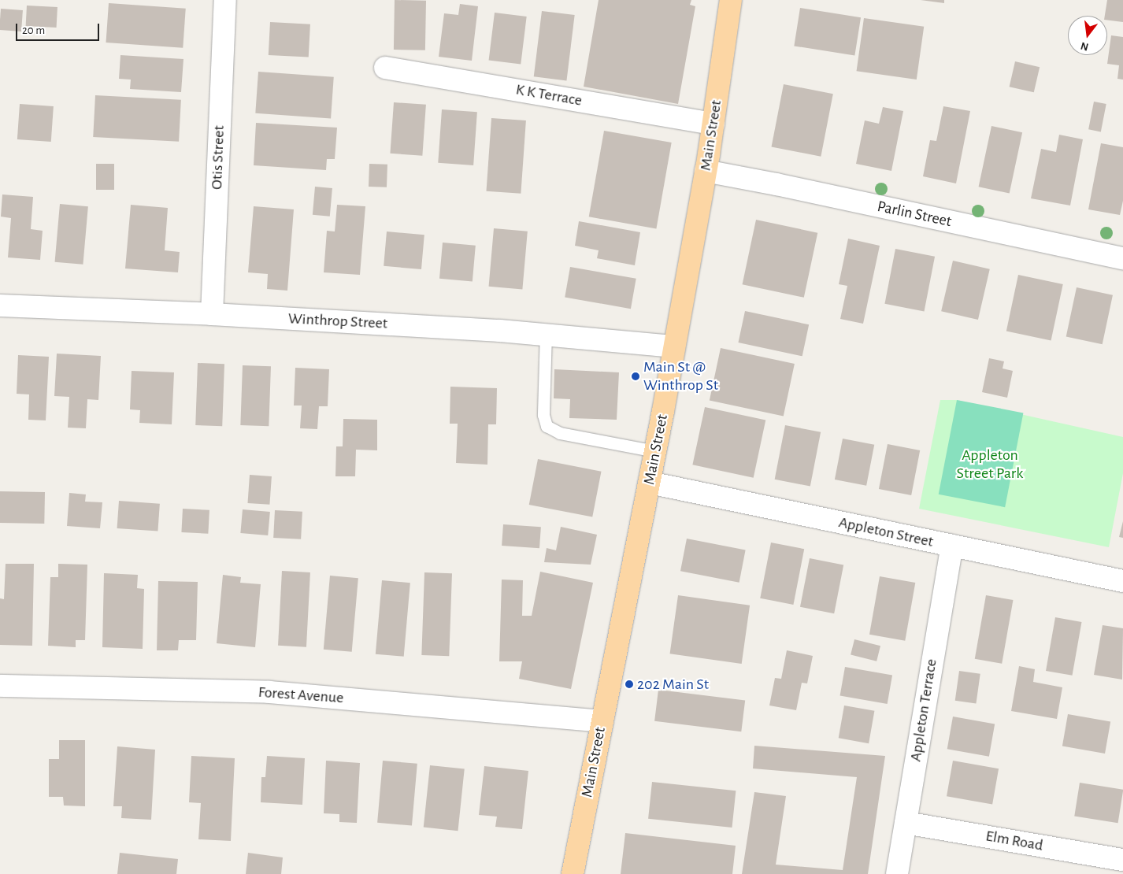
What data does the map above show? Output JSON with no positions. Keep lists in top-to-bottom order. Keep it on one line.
{"streets":{"main road":["Main Street"],"street":["K K Terrace","Otis Street","Parlin Street","Winthrop Street","Appleton Street","Forest Avenue","Appleton Terrace","Elm Road"]},"crossings":[["K K Terrace","Main Street"],["Main Street","Parlin Street"],["Main Street","Winthrop Street"],["Main Street","Appleton Street"],["Main Street","Forest Avenue"],["Otis Street","Winthrop Street"],["Appleton Street","Appleton Terrace"],["Appleton Terrace","Elm Road"]],"parks":["Appleton Street Park"],"places":["Main St @ Winthrop St","202 Main St"],"scale_bar":"20 m","north":"bottom"}
